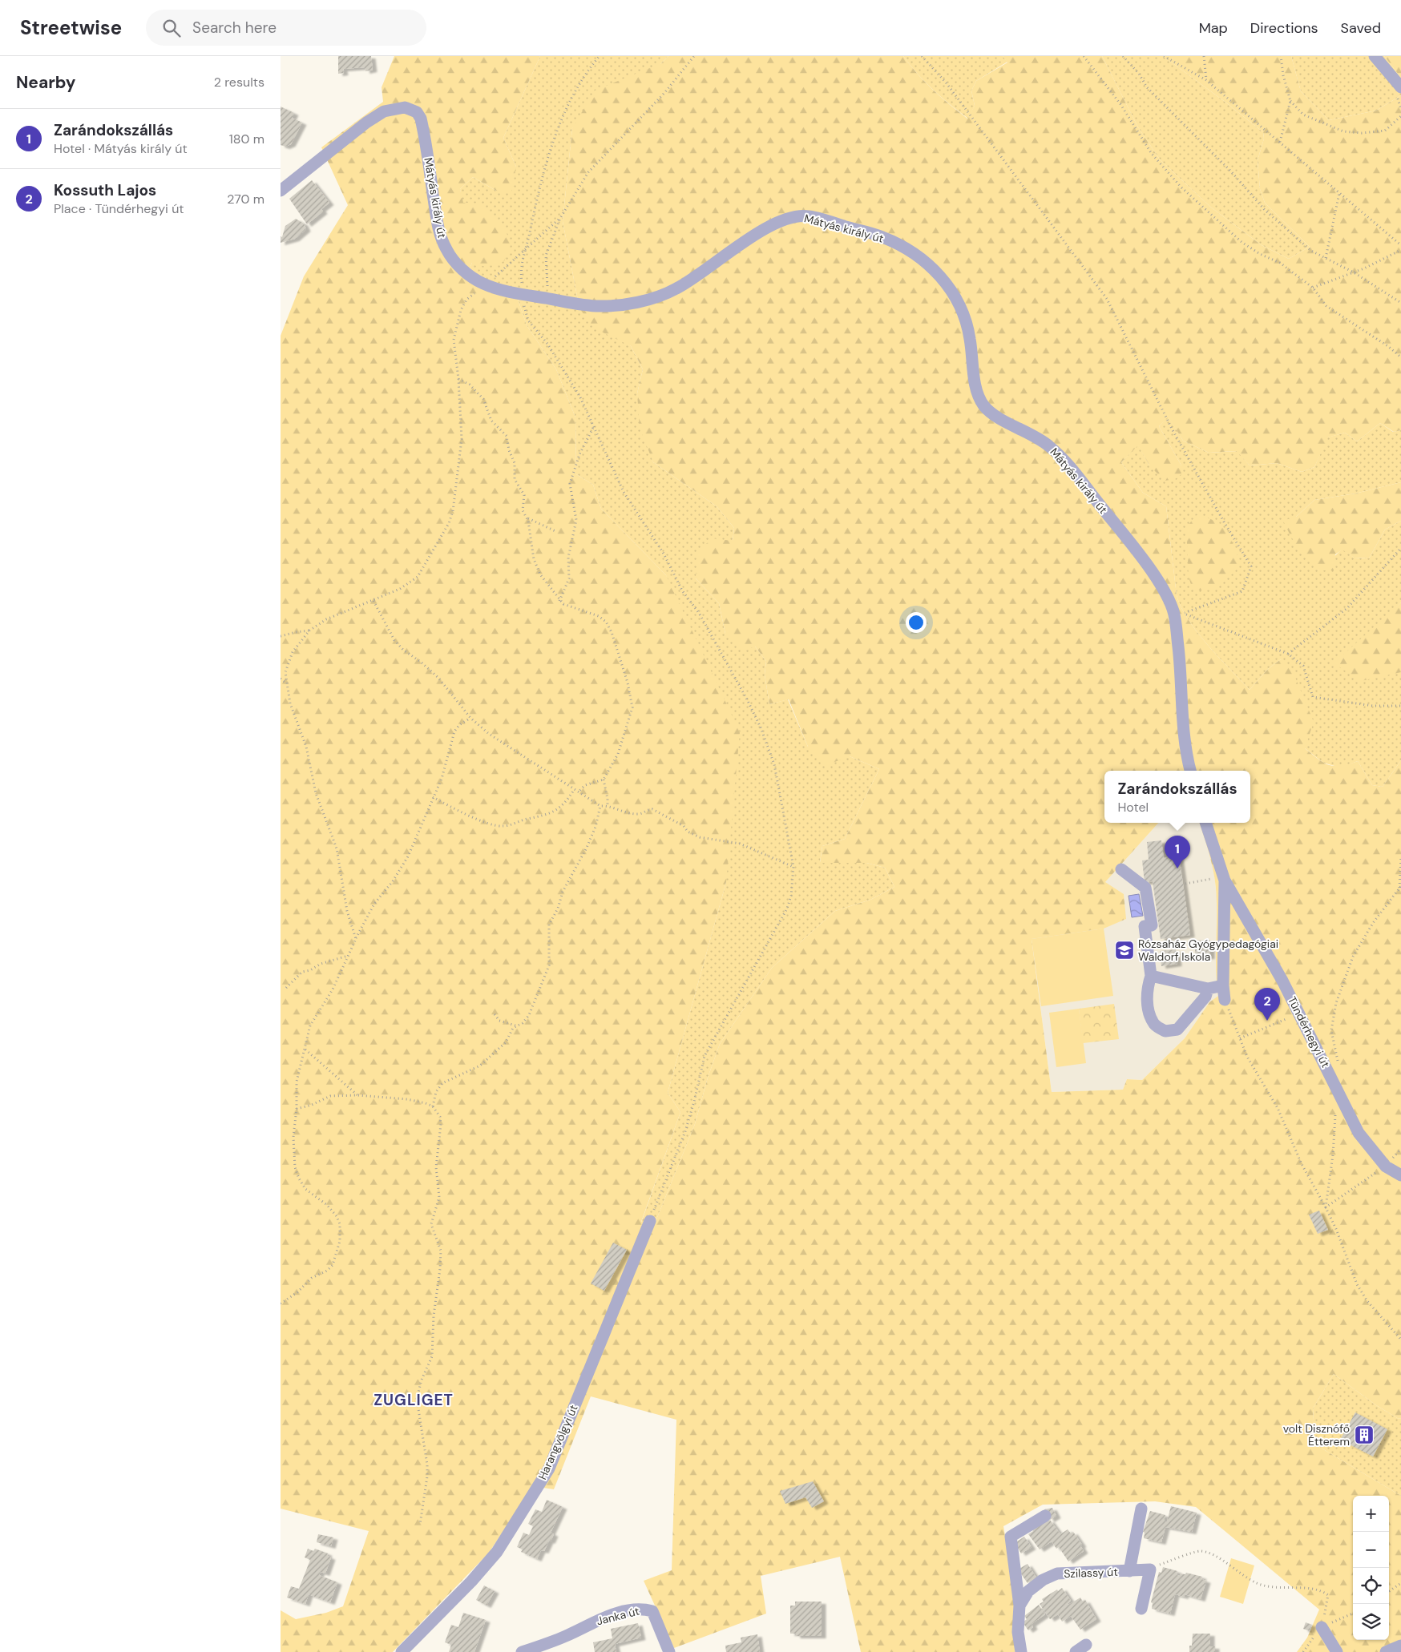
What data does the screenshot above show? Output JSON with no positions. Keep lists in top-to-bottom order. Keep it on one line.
{"streets":{"street":["Mátyás király út","Tündérhegyi út","Harangvölgyi út","Szilassy út","Janka út"]},"districts":["ZUGLIGET"],"places":{"school or university":["Rózsaház Gyógypedagógiai Waldorf Iskola"],"building":["volt Disznófő Étterem"]},"page":{"header":"Streetwise","search":"Search here","nav":["Map","Directions","Saved"],"heading":["Nearby","2 results"],"list":[{"mark":"1","name":"Zarándokszállás","note":"Hotel · Mátyás király út","value":"180 m"},{"mark":"2","name":"Kossuth Lajos","note":"Place · Tündérhegyi út","value":"270 m"}],"popup":["Zarándokszállás","Hotel"],"pins":["1","2"],"map_buttons":["+","−"]}}
